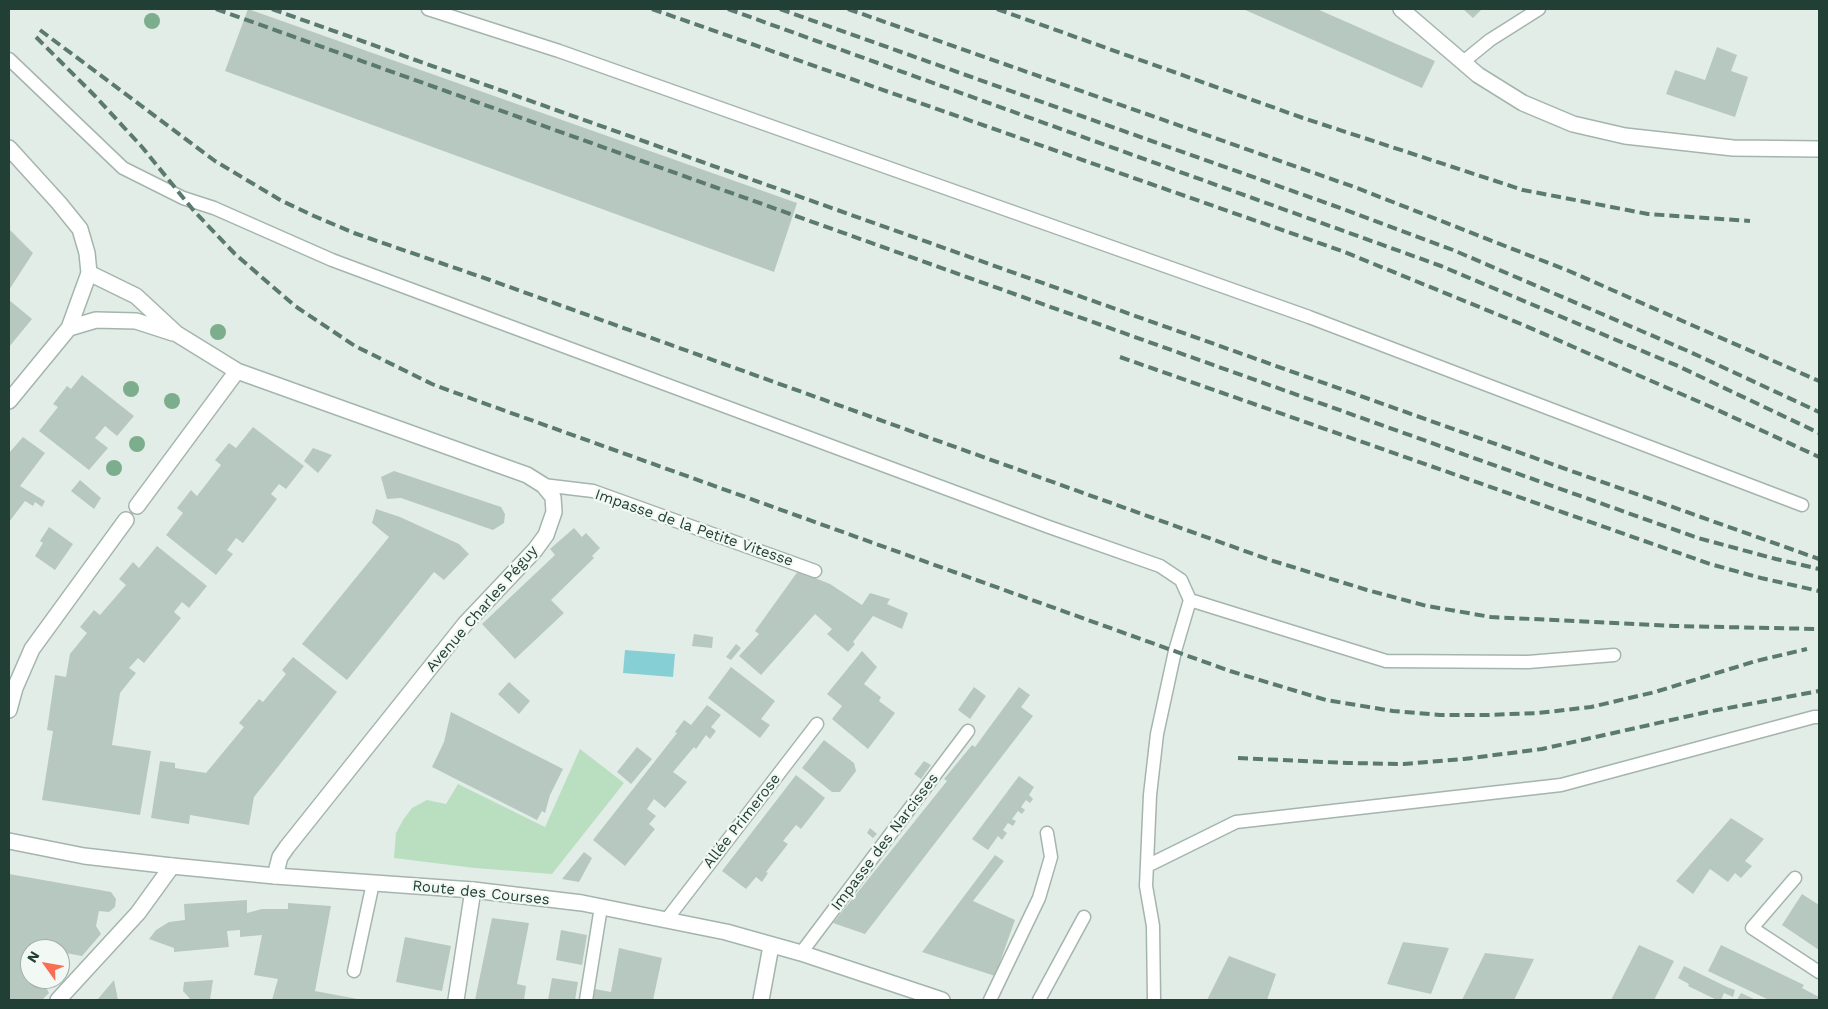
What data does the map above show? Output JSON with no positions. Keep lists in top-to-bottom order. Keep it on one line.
{"streets":{"street":["Avenue Charles Péguy","Route des Courses"],"lane":["Impasse de la Petite Vitesse","Allée Primerose","Impasse des Narcisses"]},"crossings":[["Impasse de la Petite Vitesse","Avenue Charles Péguy"],["Avenue Charles Péguy","Route des Courses"],["Allée Primerose","Route des Courses"],["Impasse des Narcisses","Route des Courses"]],"north":"top left"}
